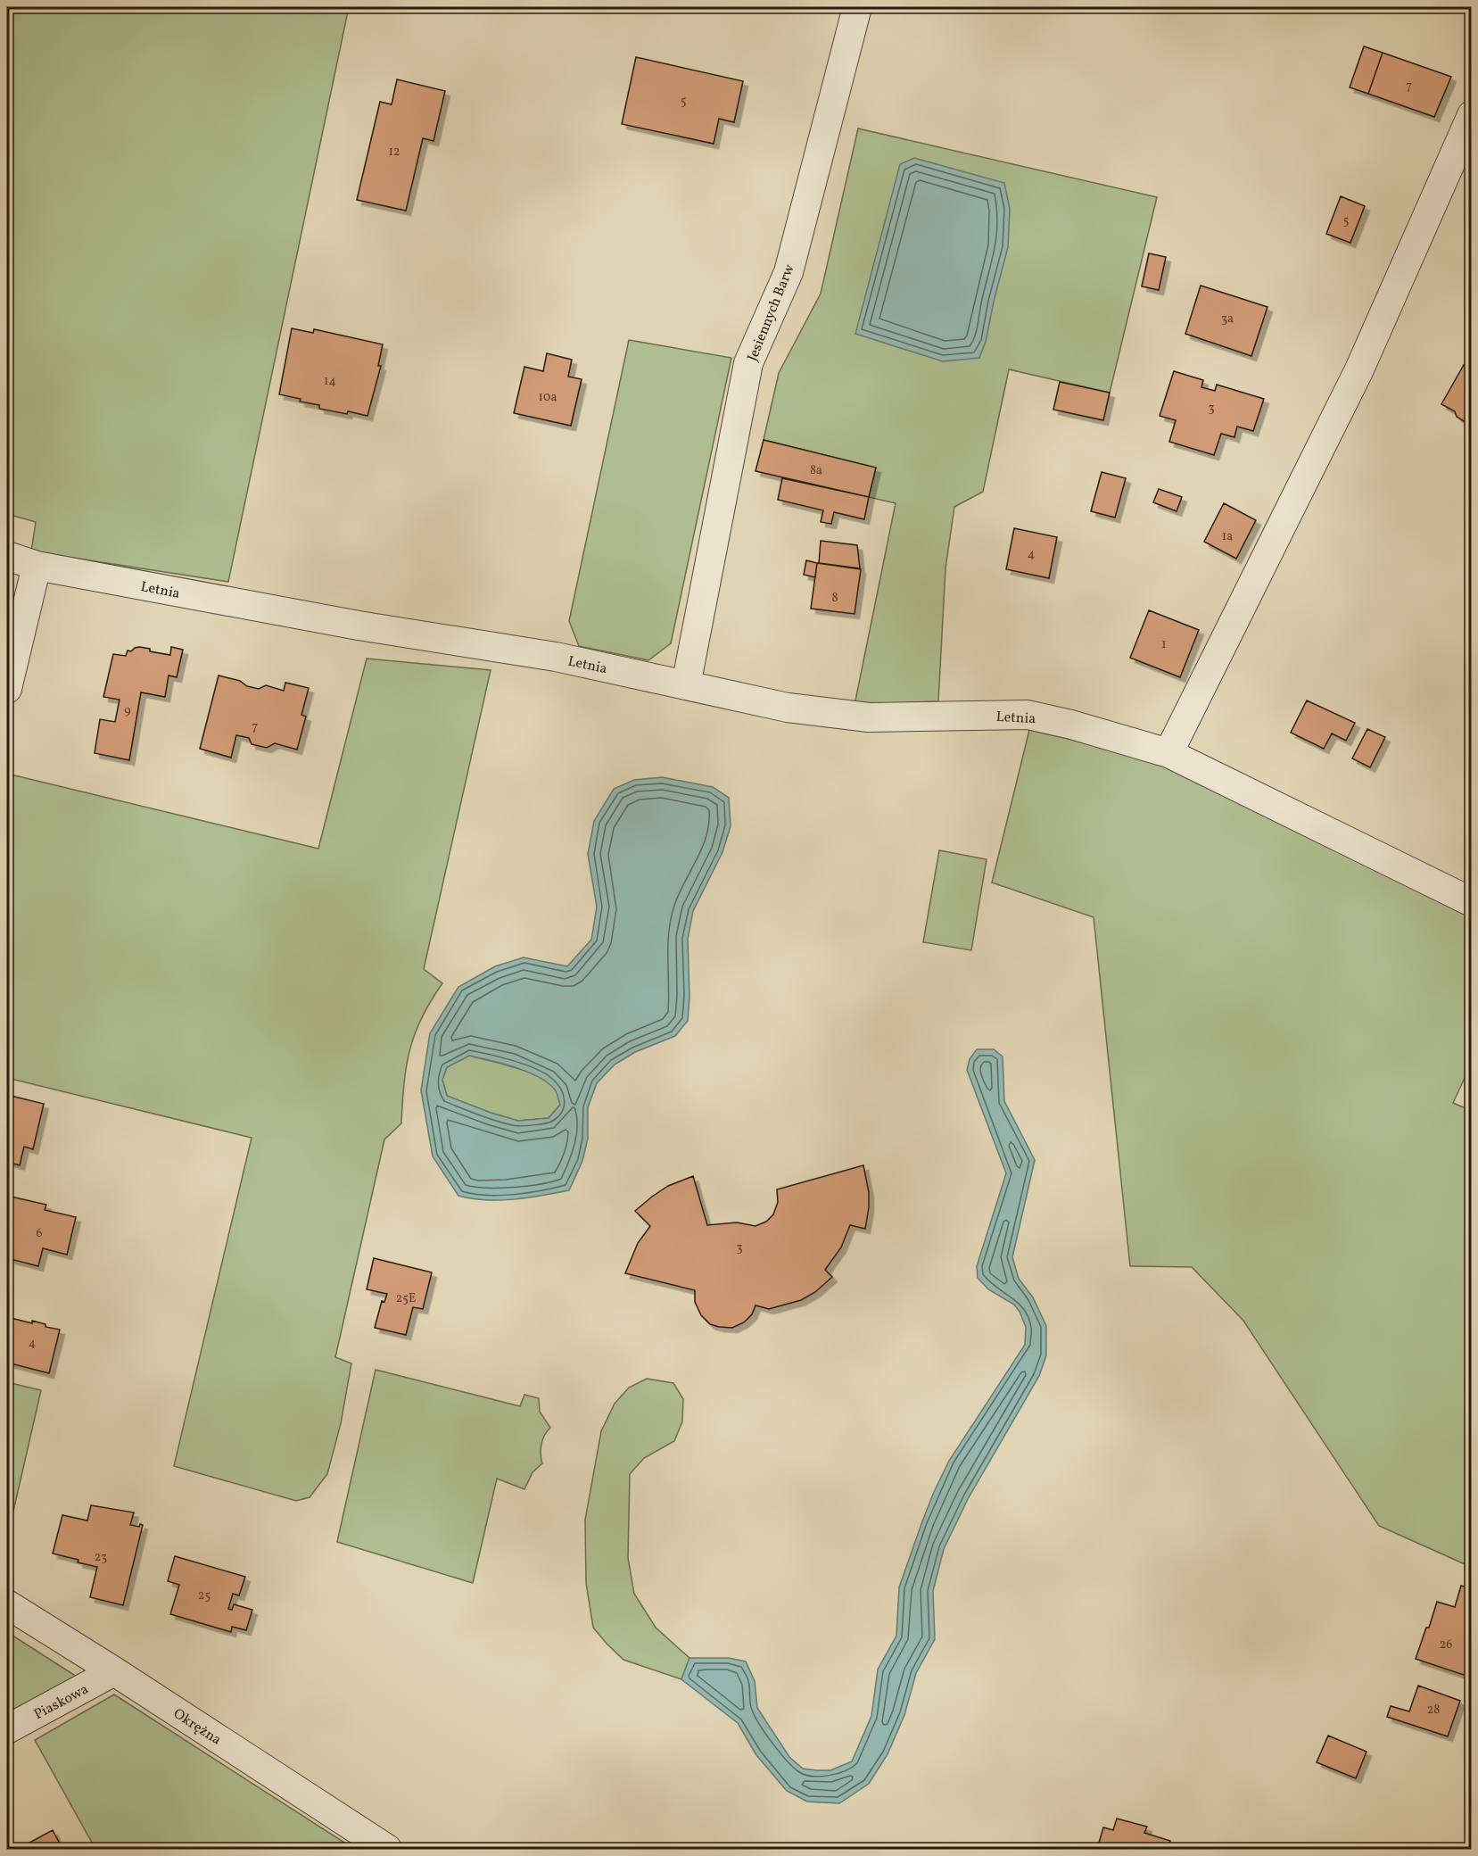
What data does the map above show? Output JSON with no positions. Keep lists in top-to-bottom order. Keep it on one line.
{"streets":{"street":["Jesiennych Barw","Letnia","Piaskowa","Okrężna"]},"crossings":[["Jesiennych Barw","Letnia"],["Piaskowa","Okrężna"]],"house_numbers":["7","5","12","5","3a","14","10a","3","8a","1a","4","8","1","9","7","6","3","25E","4","23","25","26","28"]}
